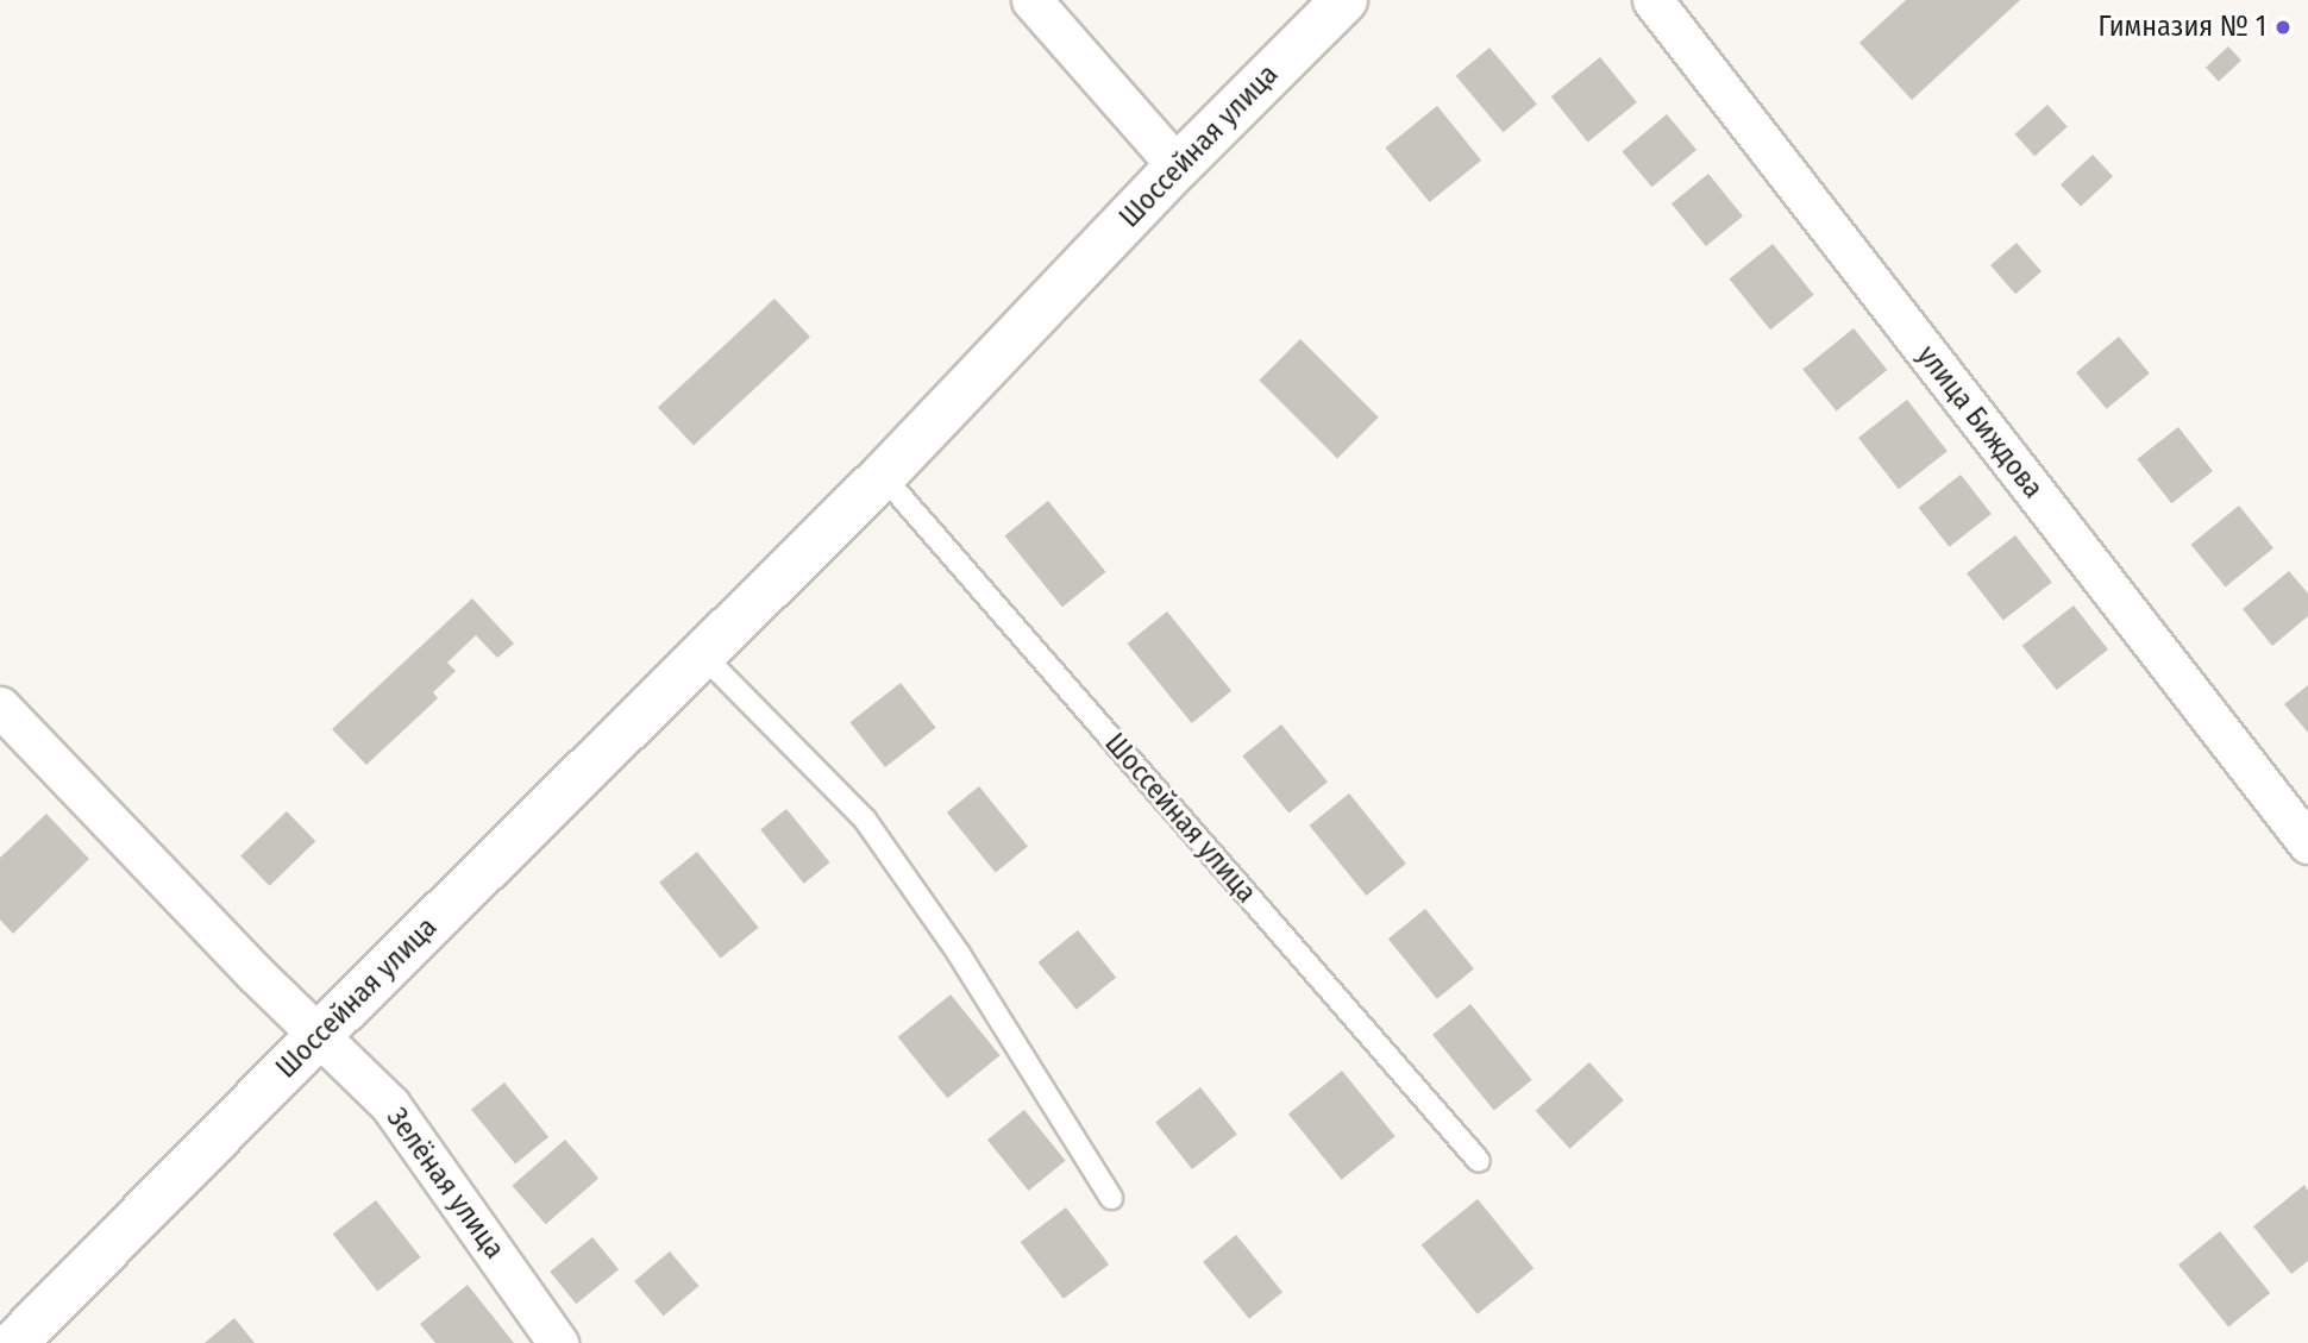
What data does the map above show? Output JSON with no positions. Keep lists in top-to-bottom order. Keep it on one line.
{"streets":{"highway":["Шоссейная улица"],"street":["улица Биждова","Зелёная улица"]},"crossings":[["Шоссейная улица","Зелёная улица"]],"places":["Гимназия № 1"]}
